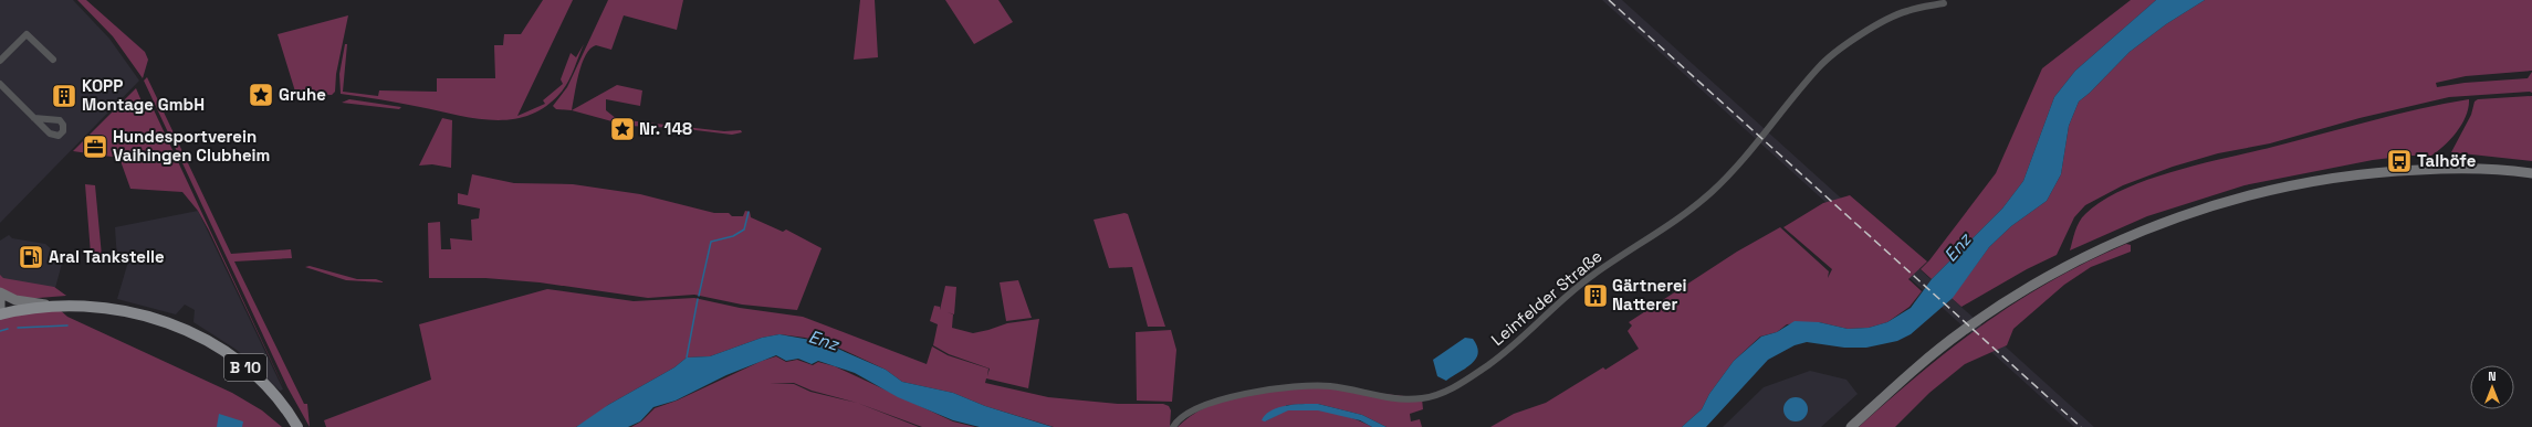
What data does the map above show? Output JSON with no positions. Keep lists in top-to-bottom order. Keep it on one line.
{"streets":{"main road":["B 10"],"street":["Leinfelder Straße"]},"water":["Enz"],"places":{"place":["Gruhe","Nr. 148"],"building":["KOPP Montage GmbH","Gärtnerei Natterer"],"office":["Hundesportverein Vaihingen Clubheim"],"bus stop":["Talhöfe"],"fuel station":["Aral Tankstelle"]},"north":"top"}
